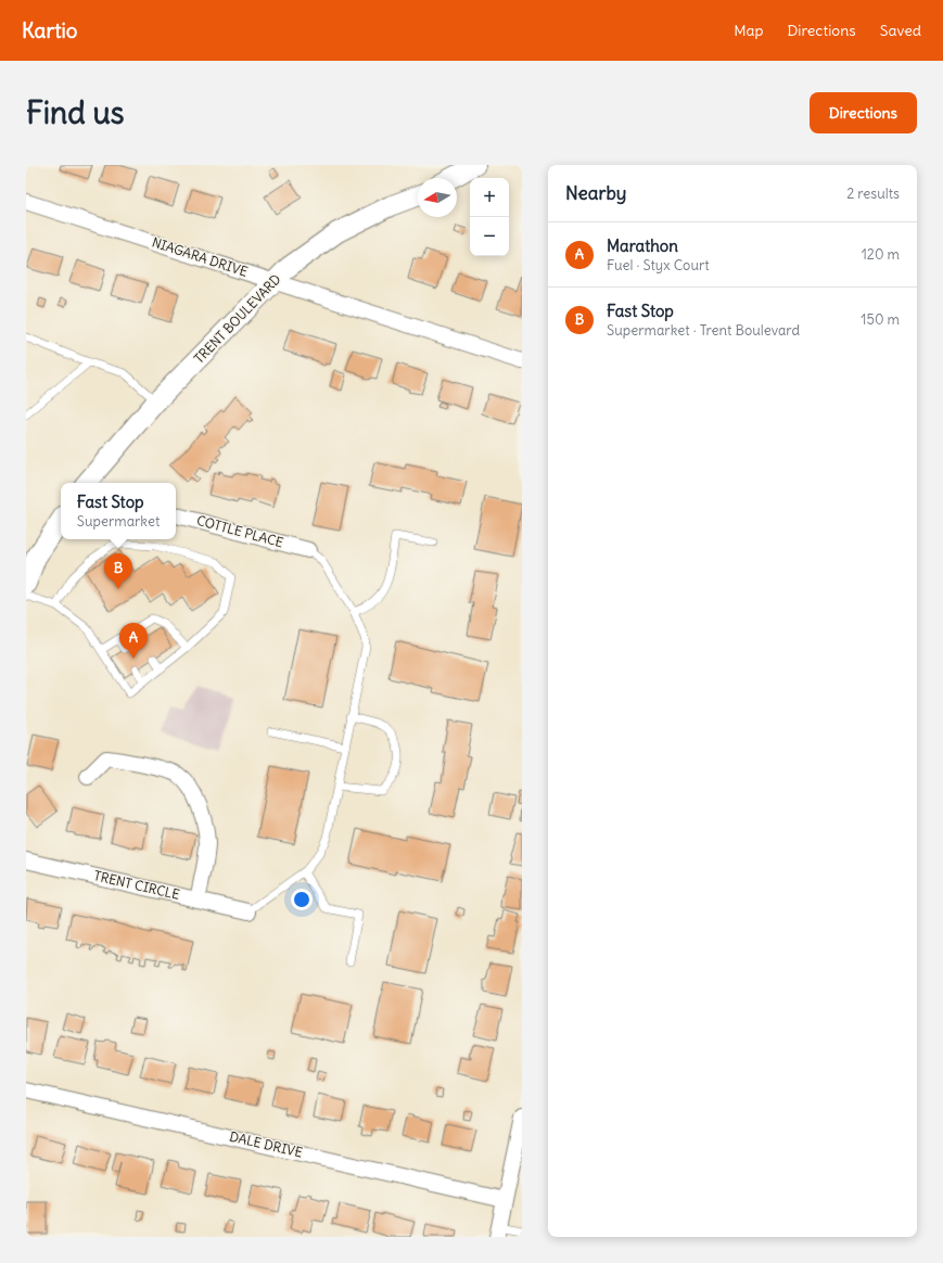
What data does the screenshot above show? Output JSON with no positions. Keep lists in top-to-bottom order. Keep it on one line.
{"streets":{"street":["NIAGARA DRIVE","TRENT BOULEVARD","COTTLE PLACE","TRENT CIRCLE","DALE DRIVE"]},"crossings":[["NIAGARA DRIVE","TRENT BOULEVARD"]],"north":"left","page":{"header":"Kartio","nav":["Map","Directions","Saved"],"buttons":"Directions","title":"Find us","heading":["Nearby","2 results"],"map_buttons":["+","−"],"list":[{"mark":"A","name":"Marathon","note":"Fuel · Styx Court","value":"120 m"},{"mark":"B","name":"Fast Stop","note":"Supermarket · Trent Boulevard","value":"150 m"}],"popup":["Fast Stop","Supermarket"],"pins":["B","A"]}}
